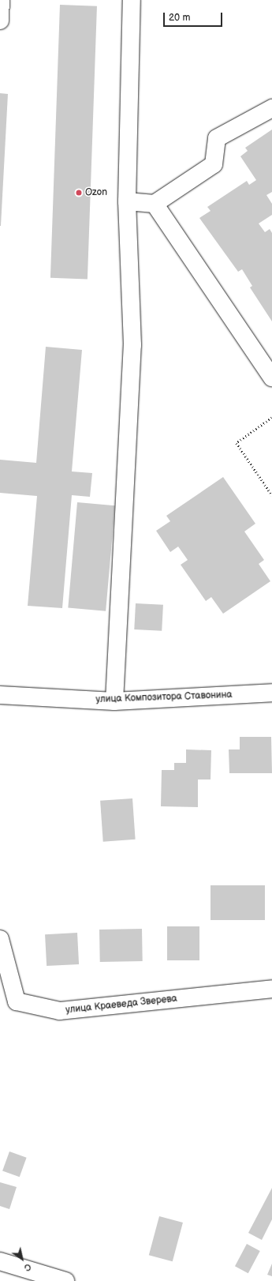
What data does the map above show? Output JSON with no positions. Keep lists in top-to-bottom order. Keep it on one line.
{"streets":{"street":["улица Композитора Ставонина","улица Краеведа Зверева"]},"places":["Ozon"],"scale_bar":"20 m","north":"bottom right"}
